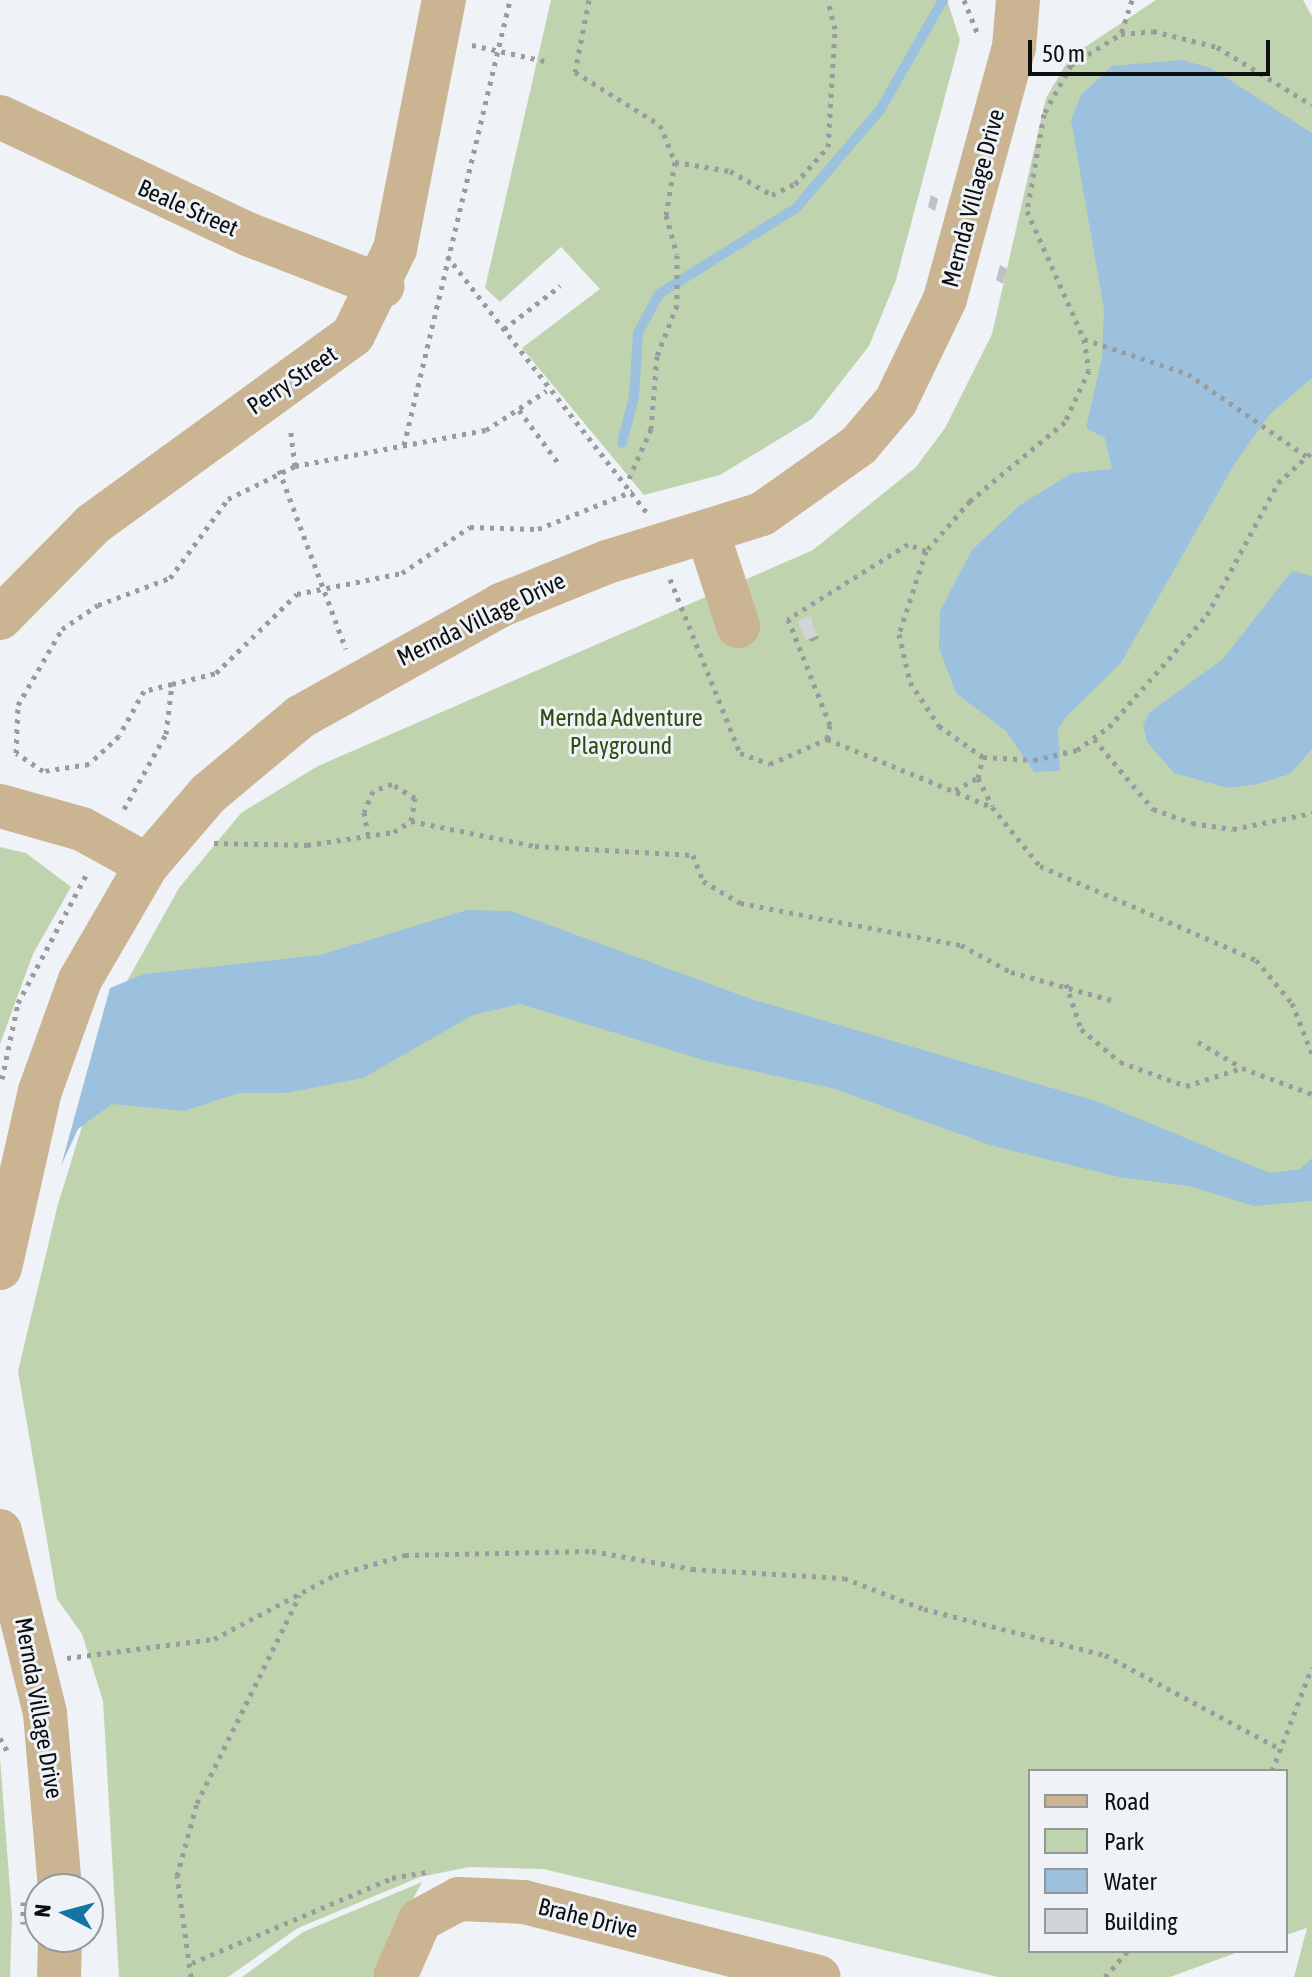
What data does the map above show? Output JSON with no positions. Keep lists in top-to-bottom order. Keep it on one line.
{"streets":{"street":["Mernda Village Drive","Beale Street","Perry Street","Brahe Drive"]},"crossings":[["Beale Street","Perry Street"]],"parks":["Mernda Adventure Playground"],"legend":["Road","Park","Water","Building"],"scale_bar":"50 m","north":"left"}
